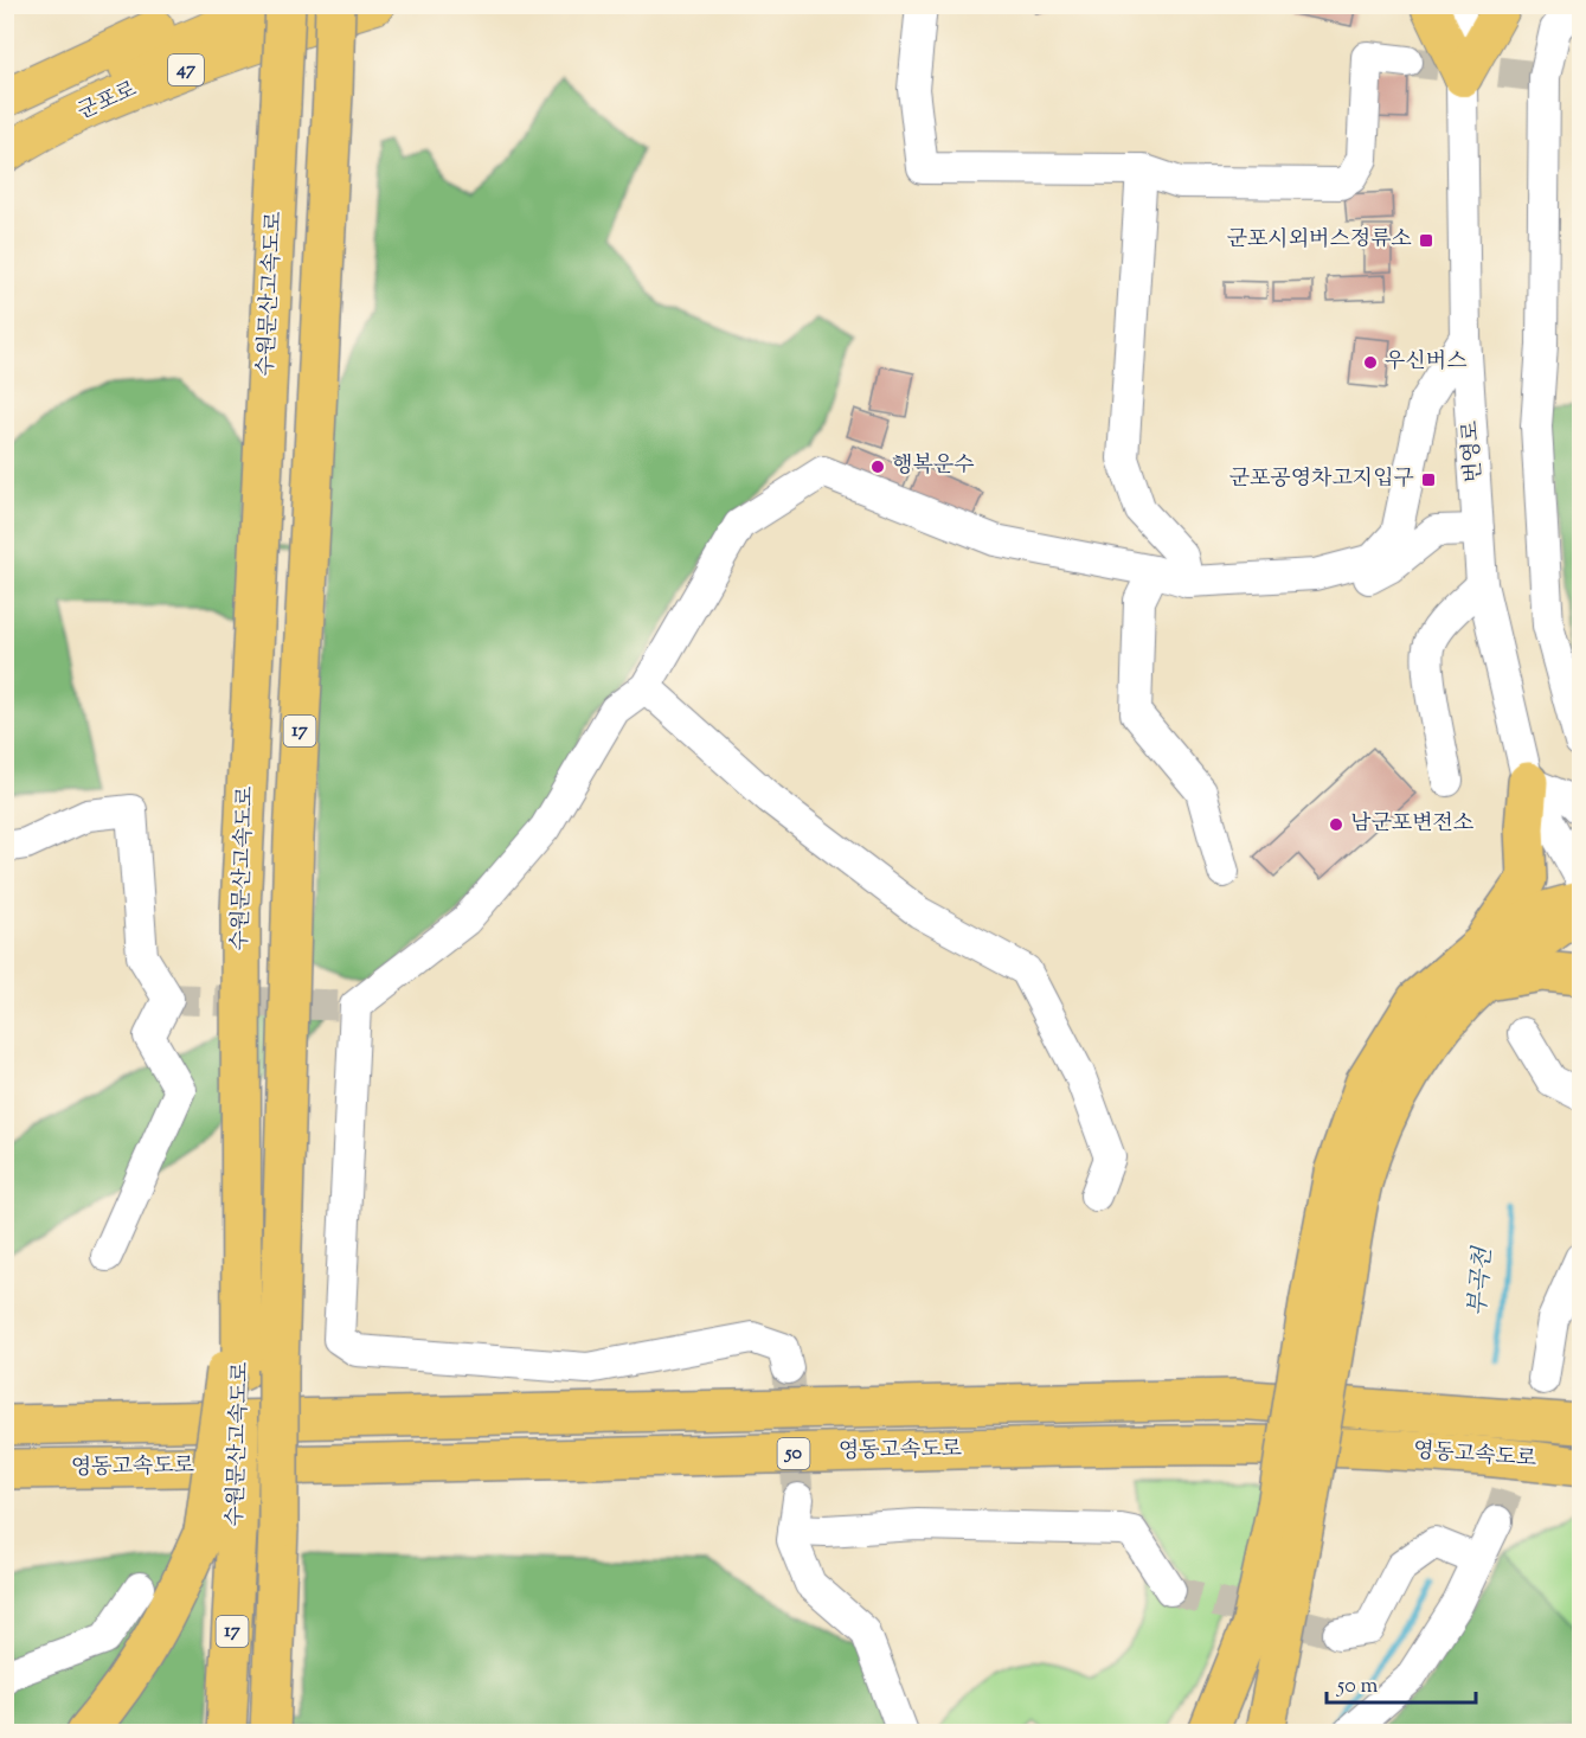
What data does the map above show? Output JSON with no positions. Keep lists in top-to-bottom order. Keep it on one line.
{"streets":{"highway":["수원문산고속도로","17","영동고속도로","50"],"main road":["47","군포로"],"street":["번영로"]},"water":["부곡천"],"places":{"transit":["군포시외버스정류소","군포공영차고지입구"],"other":["우신버스","행복운수","남군포변전소"]},"scale_bar":"50 m"}
